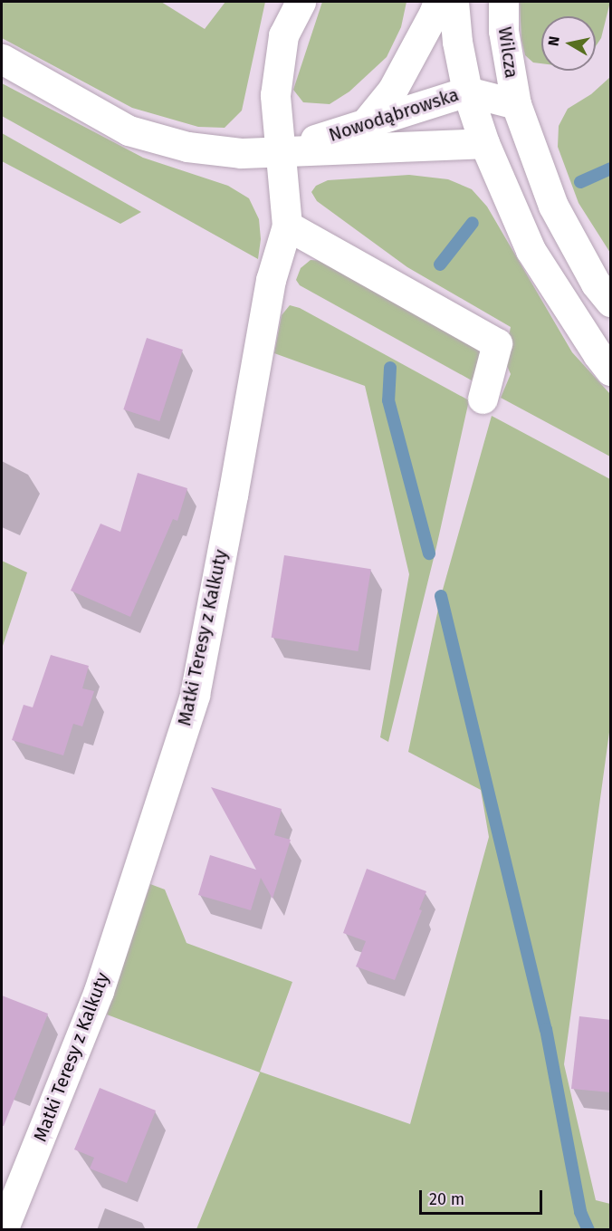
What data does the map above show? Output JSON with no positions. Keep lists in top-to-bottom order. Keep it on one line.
{"streets":{"street":["Wilcza","Nowodąbrowska","Matki Teresy z Kalkuty"]},"crossings":[["Wilcza","Nowodąbrowska"],["Nowodąbrowska","Matki Teresy z Kalkuty"]],"scale_bar":"20 m","north":"left"}
